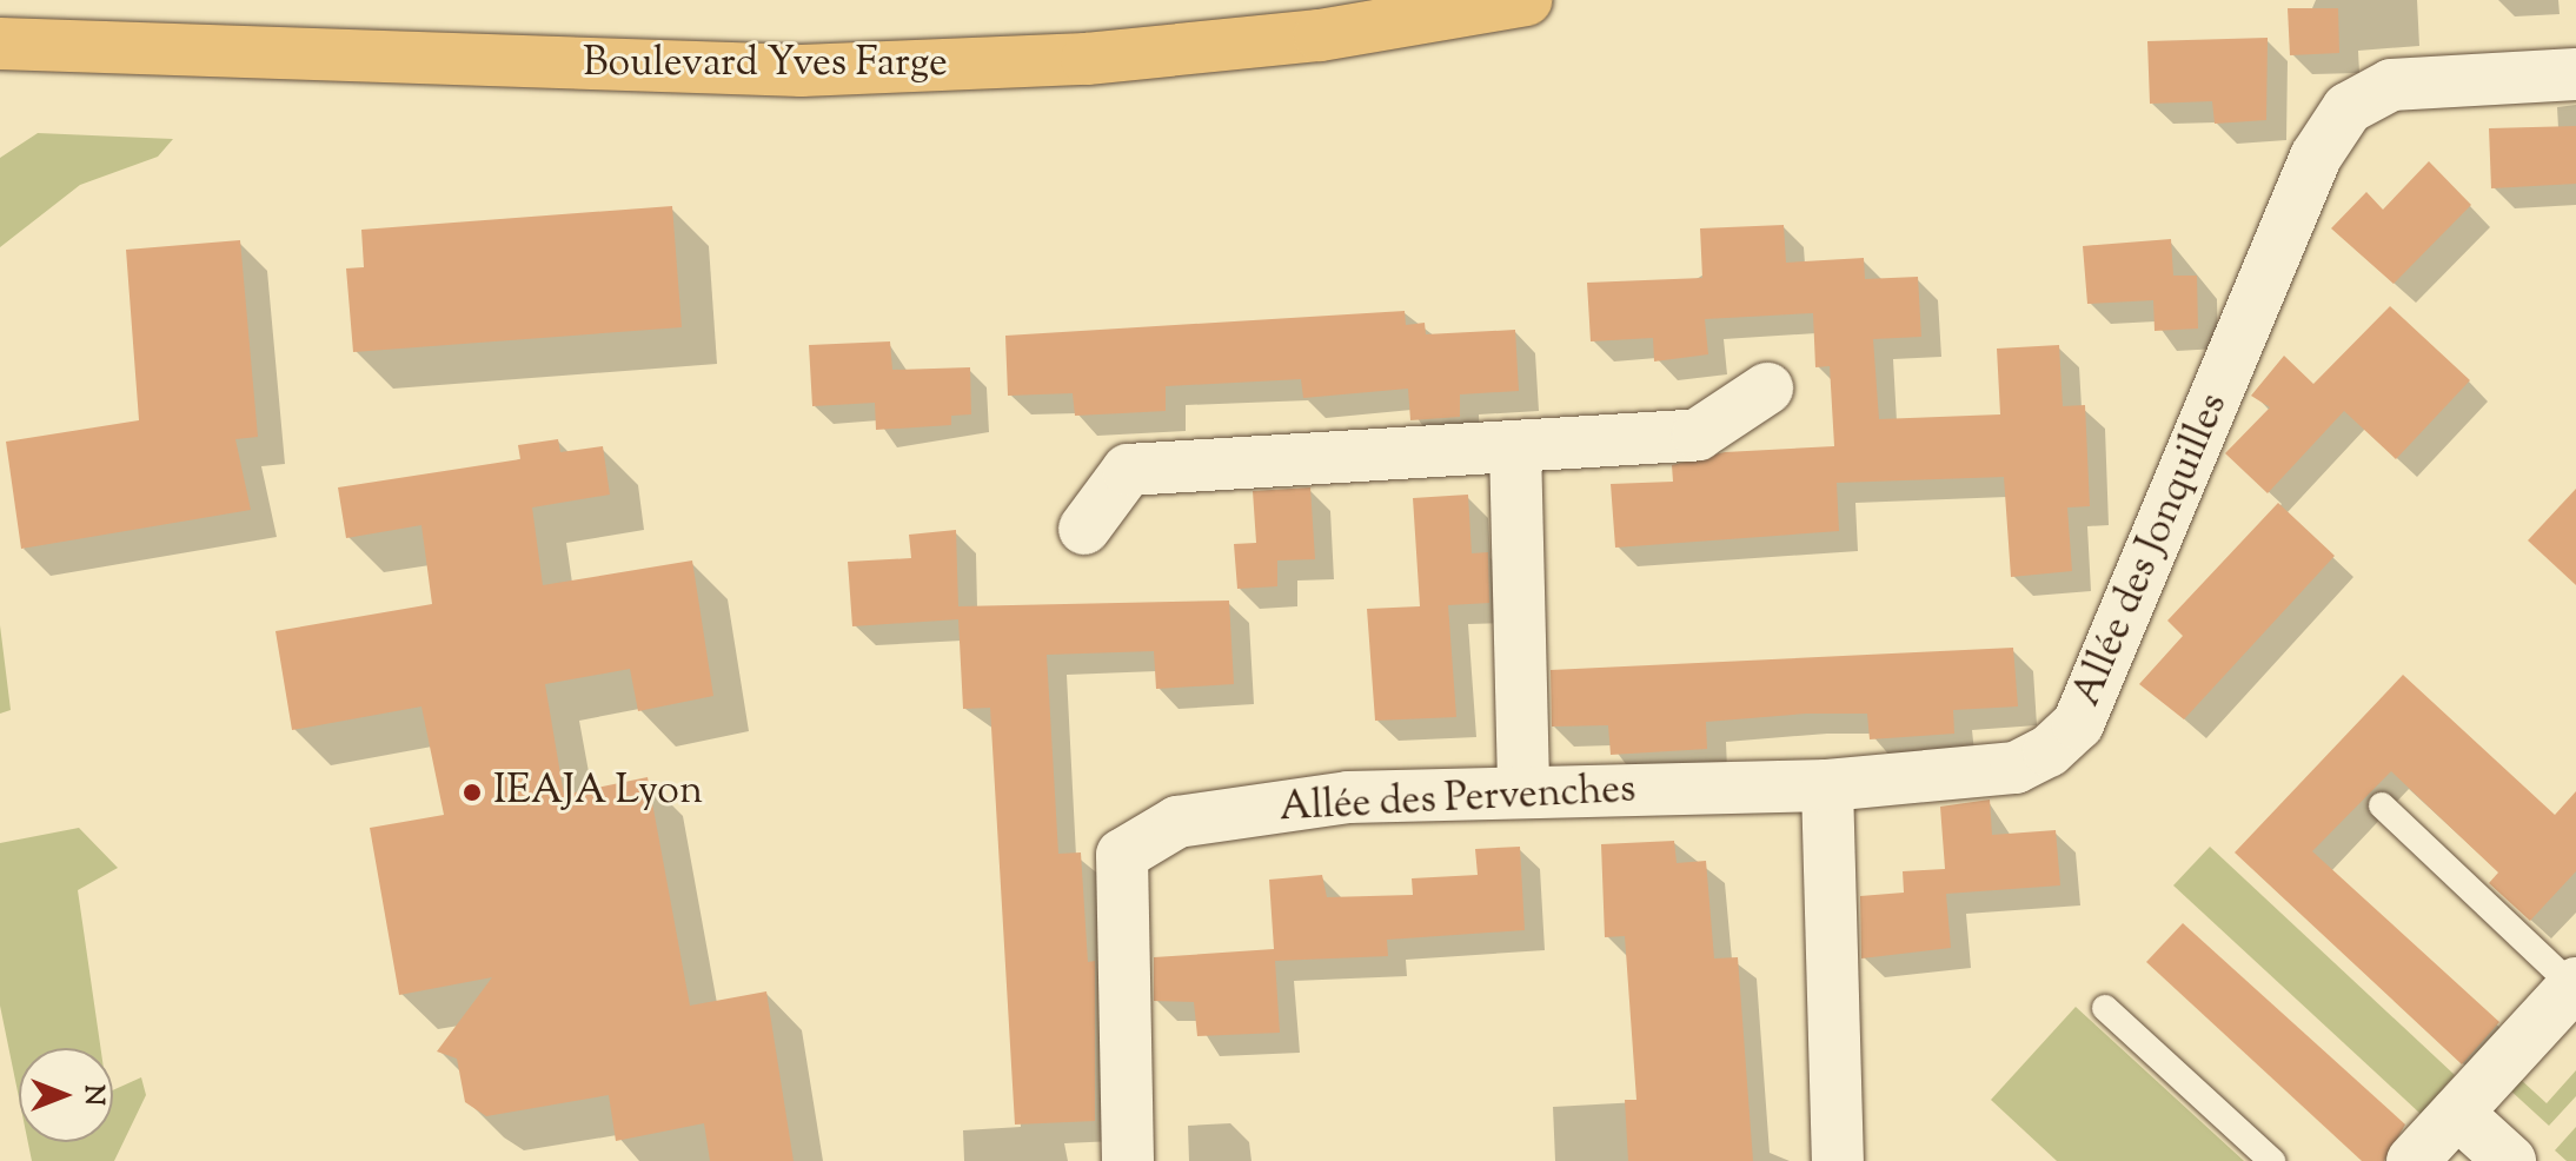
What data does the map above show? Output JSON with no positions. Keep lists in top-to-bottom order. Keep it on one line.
{"streets":{"main road":["Boulevard Yves Farge"],"street":["Allée des Jonquilles","Allée des Pervenches"]},"crossings":[["Allée des Jonquilles","Allée des Pervenches"]],"places":["IEAJA Lyon"],"north":"right"}
